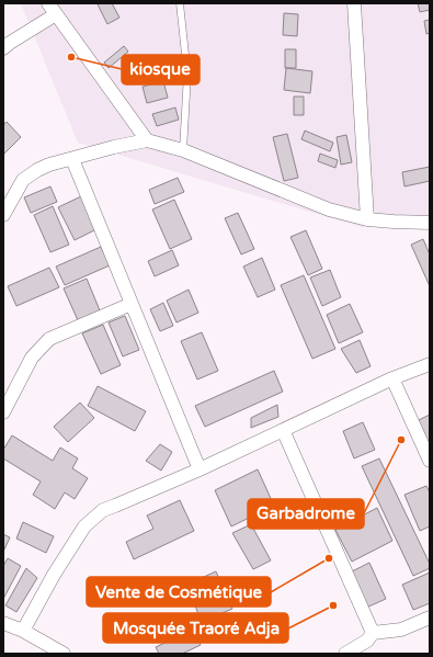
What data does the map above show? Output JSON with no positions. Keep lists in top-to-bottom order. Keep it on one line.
{"places":["kiosque","Garbadrome","Vente de Cosmétique","Mosquée Traoré Adja"]}
